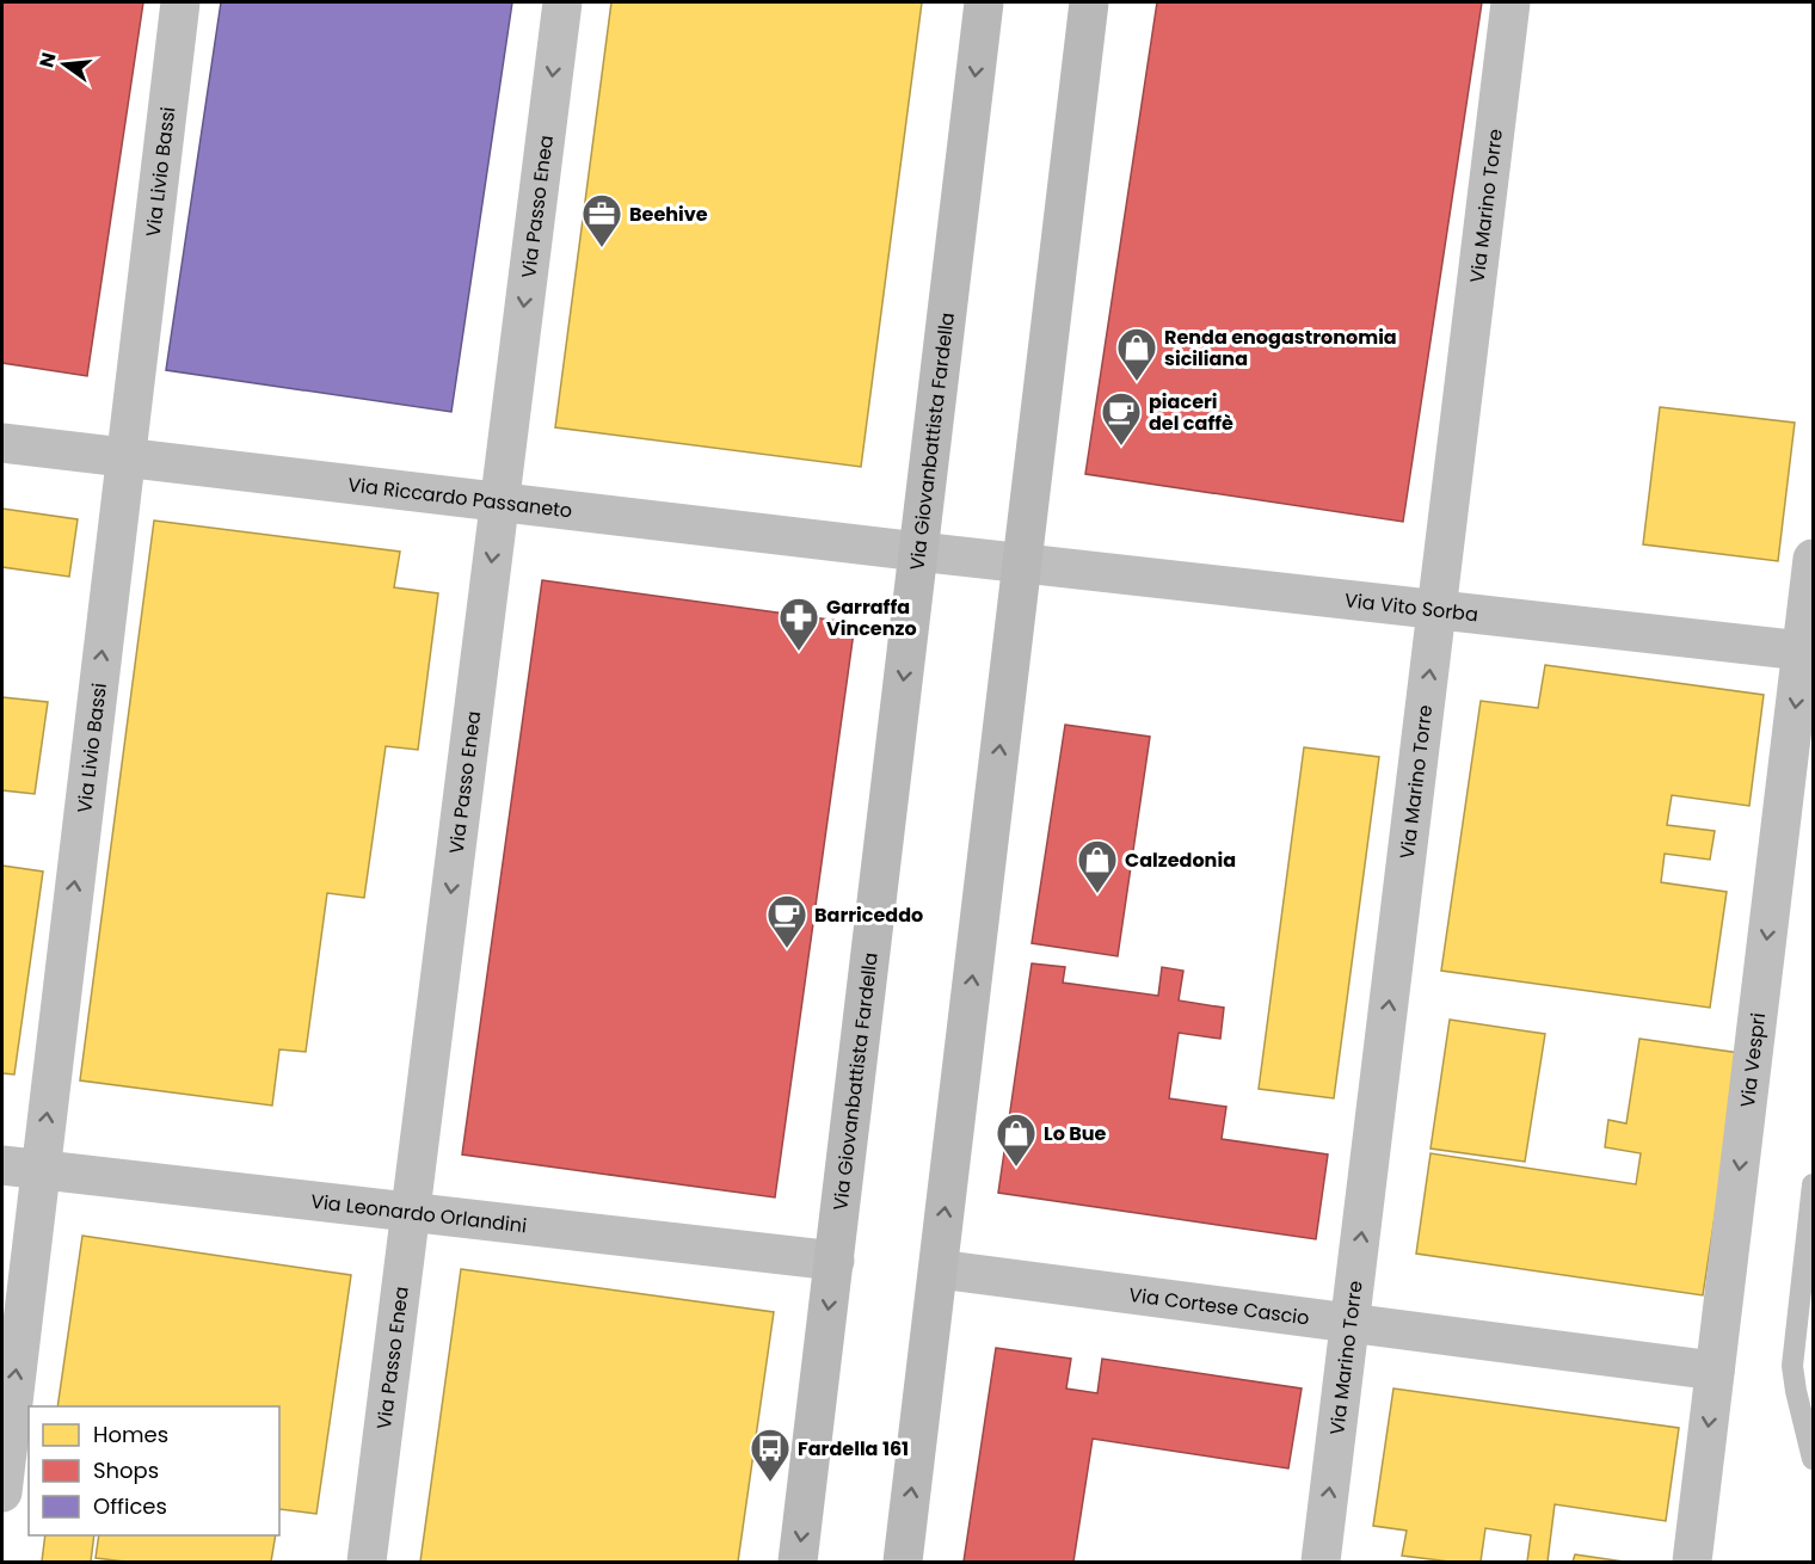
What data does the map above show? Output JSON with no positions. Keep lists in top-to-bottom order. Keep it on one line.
{"streets":{"main road":["Via Giovanbattista Fardella"],"street":["Via Livio Bassi","Via Passo Enea","Via Marino Torre","Via Riccardo Passaneto","Via Vito Sorba","Via Vespri","Via Leonardo Orlandini","Via Cortese Cascio"]},"crossings":[["Via Livio Bassi","Via Riccardo Passaneto"],["Via Livio Bassi","Via Leonardo Orlandini"],["Via Passo Enea","Via Riccardo Passaneto"],["Via Passo Enea","Via Leonardo Orlandini"],["Via Marino Torre","Via Vito Sorba"],["Via Marino Torre","Via Cortese Cascio"],["Via Giovanbattista Fardella","Via Riccardo Passaneto"],["Via Giovanbattista Fardella","Via Leonardo Orlandini"],["Via Riccardo Passaneto","Via Vito Sorba"],["Via Vito Sorba","Via Vespri"],["Via Vespri","Via Cortese Cascio"]],"one_way":["Via Livio Bassi","Via Passo Enea","Via Marino Torre","Via Vespri"],"places":{"office":["Beehive"],"shop":["Renda enogastronomia siciliana","Calzedonia","Lo Bue"],"cafe":["piaceri del caffè","Barriceddo"],"pharmacy":["Garraffa Vincenzo"],"bus stop":["Fardella 161"]},"legend":["Homes","Shops","Offices"],"north":"left"}
